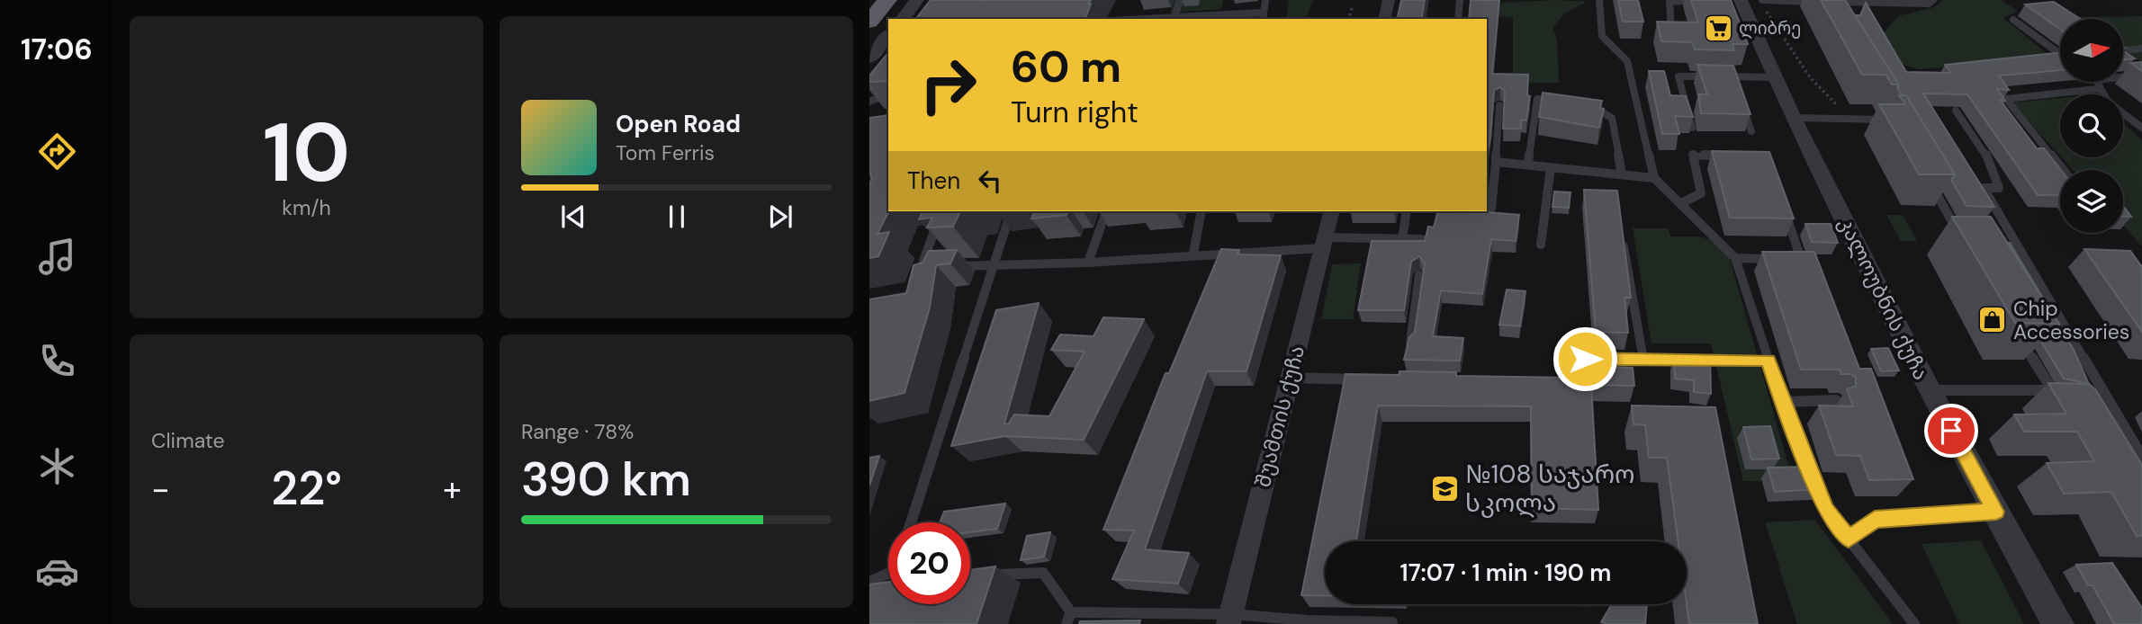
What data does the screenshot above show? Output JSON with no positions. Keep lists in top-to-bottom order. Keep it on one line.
{"streets":{"street":["კალოუბნის ქუჩა","შუამთის ქუჩა"]},"places":{"supermarket":["ლიბრე"],"shop":["Chip Accessories"],"school or university":["№108 საჯარო სკოლა"]},"north":"right","page":{"tabs":"17:06","tile":[["10","km/h"],"Climate",["Range · 78%","390 km"]],"turn":["60 m","Turn right"],"song":["Open Road","Tom Ferris"],"then":"Then","heat":["−","22°","+"],"limit":"20","trip":"17:07 · 1 min · 190 m"}}
